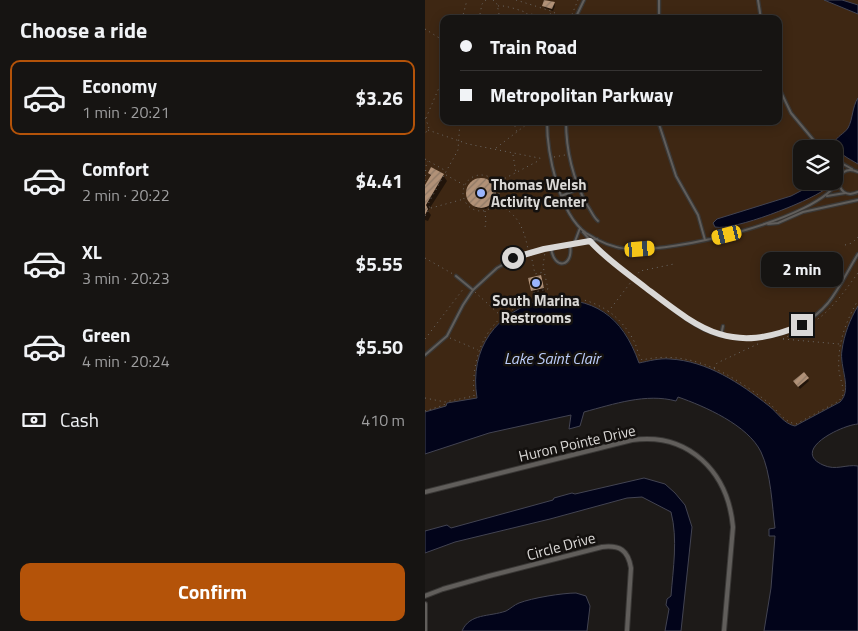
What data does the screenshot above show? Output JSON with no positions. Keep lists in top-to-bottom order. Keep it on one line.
{"streets":{"street":["Huron Pointe Drive","Circle Drive"]},"water":["Lake Saint Clair"],"places":["Thomas Welsh Activity Center","South Marina Restrooms"],"page":{"heading":"Choose a ride","banner":["Train Road","Metropolitan Parkway"],"list":[{"name":"Economy","note":"1 min · 20:21","value":"$3.26"},{"name":"Comfort","note":"2 min · 20:22","value":"$4.41"},{"name":"XL","note":"3 min · 20:23","value":"$5.55"},{"name":"Green","note":"4 min · 20:24","value":"$5.50"}],"bubble":"2 min","pay":["Cash","410 m"],"buttons":"Confirm"}}
